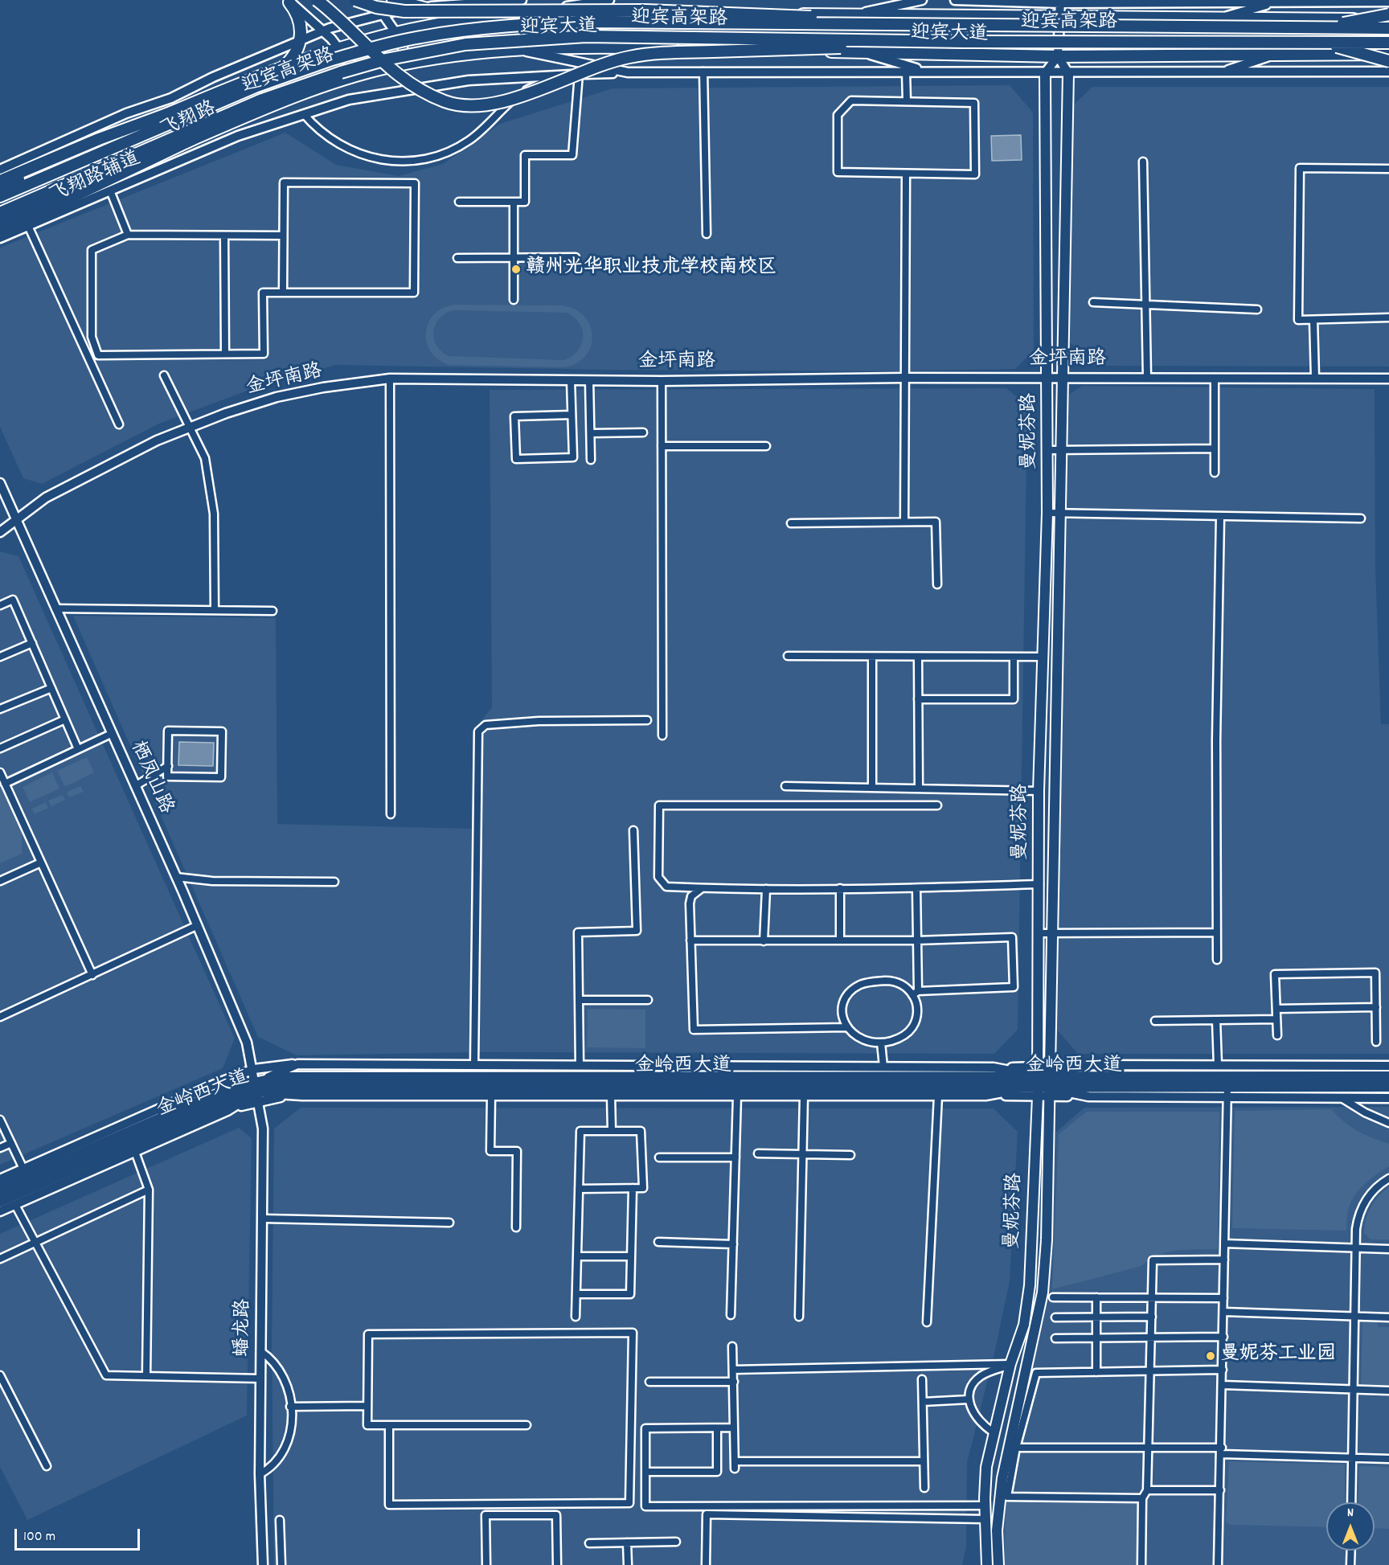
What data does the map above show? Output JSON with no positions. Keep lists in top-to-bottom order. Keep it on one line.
{"streets":{"main road":["迎宾高架路","迎宾大道","飞翔路","曼妮芬路","金岭西大道"],"street":["飞翔路辅道","金坪南路","栖凤山路","蟠龙路"]},"crossings":[["迎宾大道","飞翔路"],["迎宾大道","飞翔路辅道"],["迎宾大道","曼妮芬路"],["金坪南路","曼妮芬路"],["金坪南路","栖凤山路"],["曼妮芬路","金岭西大道"],["栖凤山路","金岭西大道"],["栖凤山路","蟠龙路"],["金岭西大道","蟠龙路"]],"places":["赣州光华职业技术学校南校区","曼妮芬工业园"],"scale_bar":"100 m","north":"top"}
